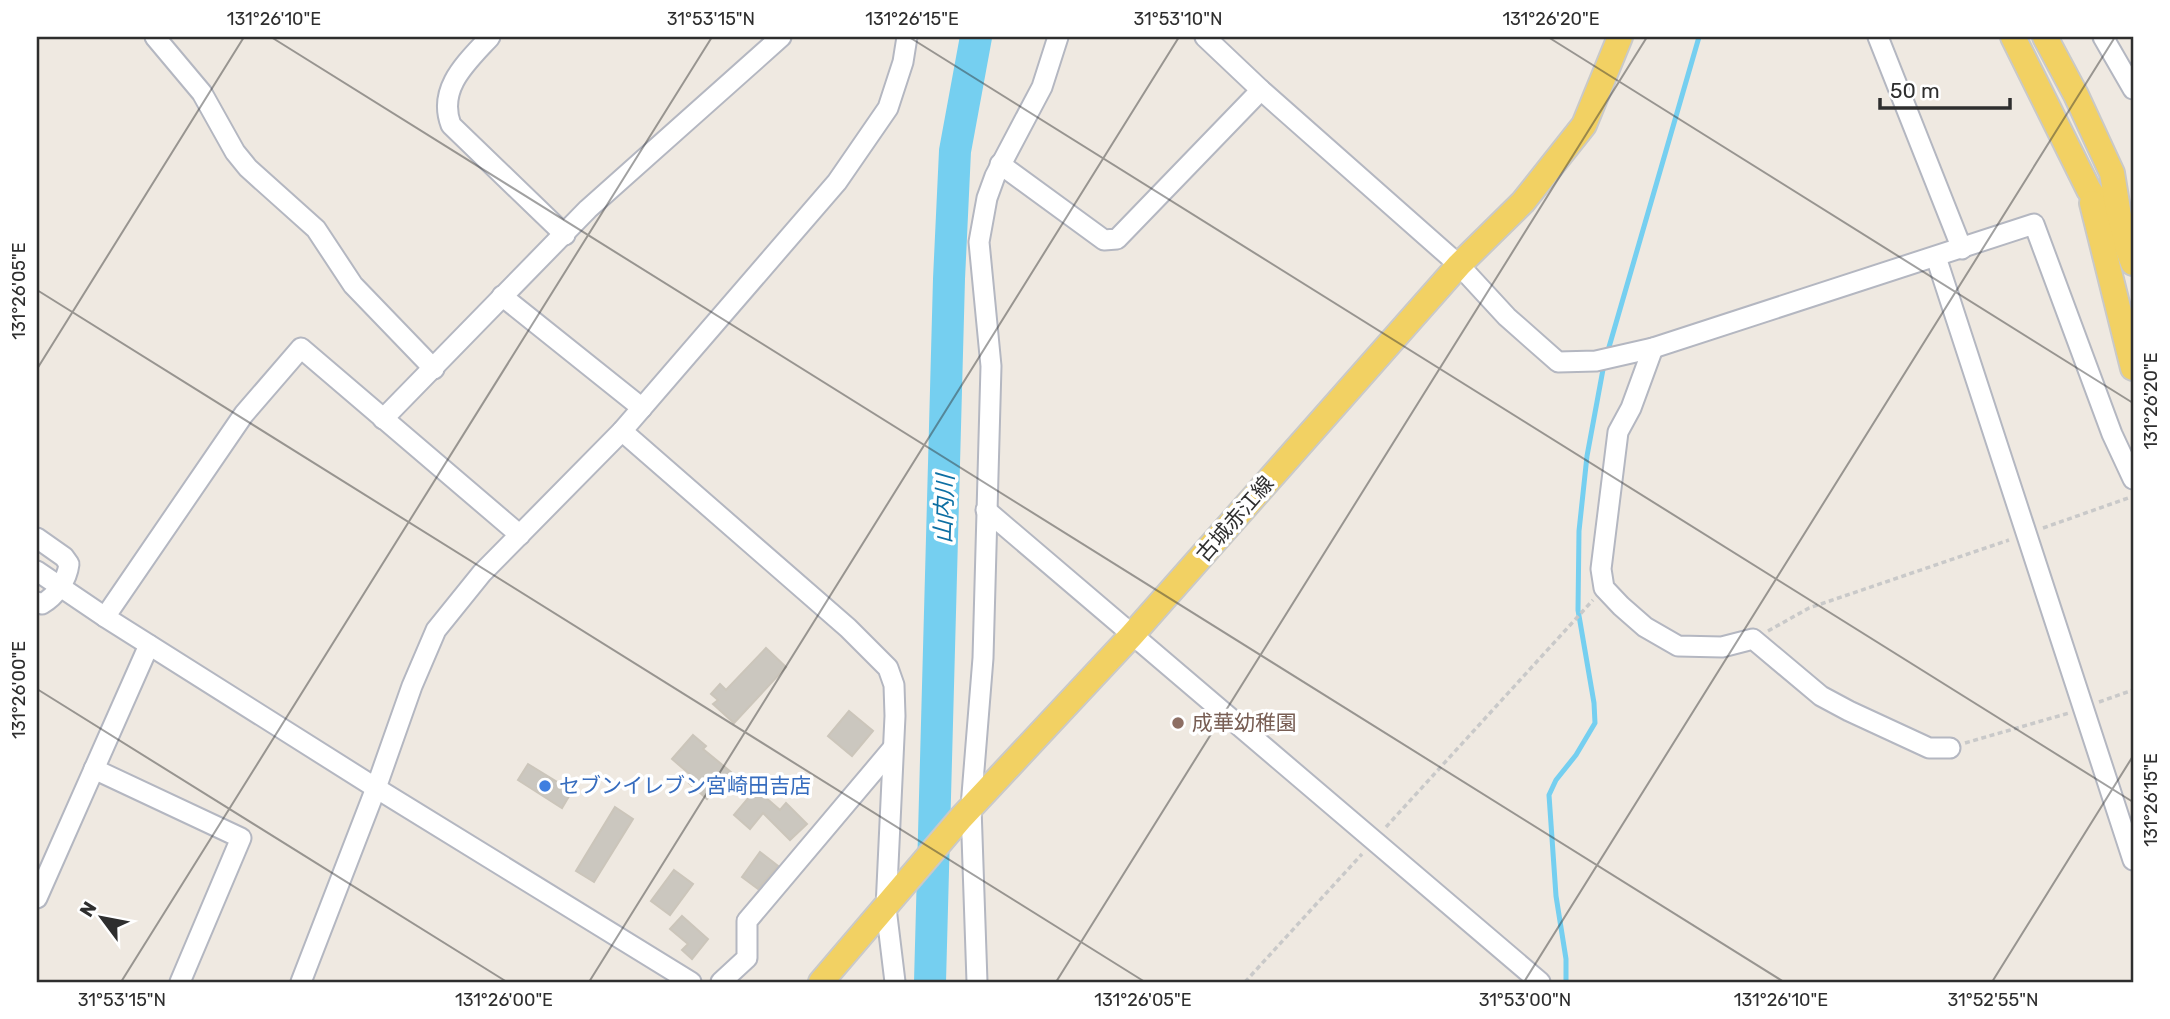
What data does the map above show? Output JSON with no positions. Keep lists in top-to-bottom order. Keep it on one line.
{"streets":{"main road":["古城赤江線"]},"water":["山内川"],"places":["成華幼稚園","セブンイレブン宮崎田吉店"],"scale_bar":"50 m","north":"top left","coordinates":["131°26'10\"E","31°53'15\"N","131°26'15\"E","31°53'10\"N","131°26'20\"E","131°26'05\"E","131°26'00\"E","31°53'00\"N","31°52'55\"N"]}
